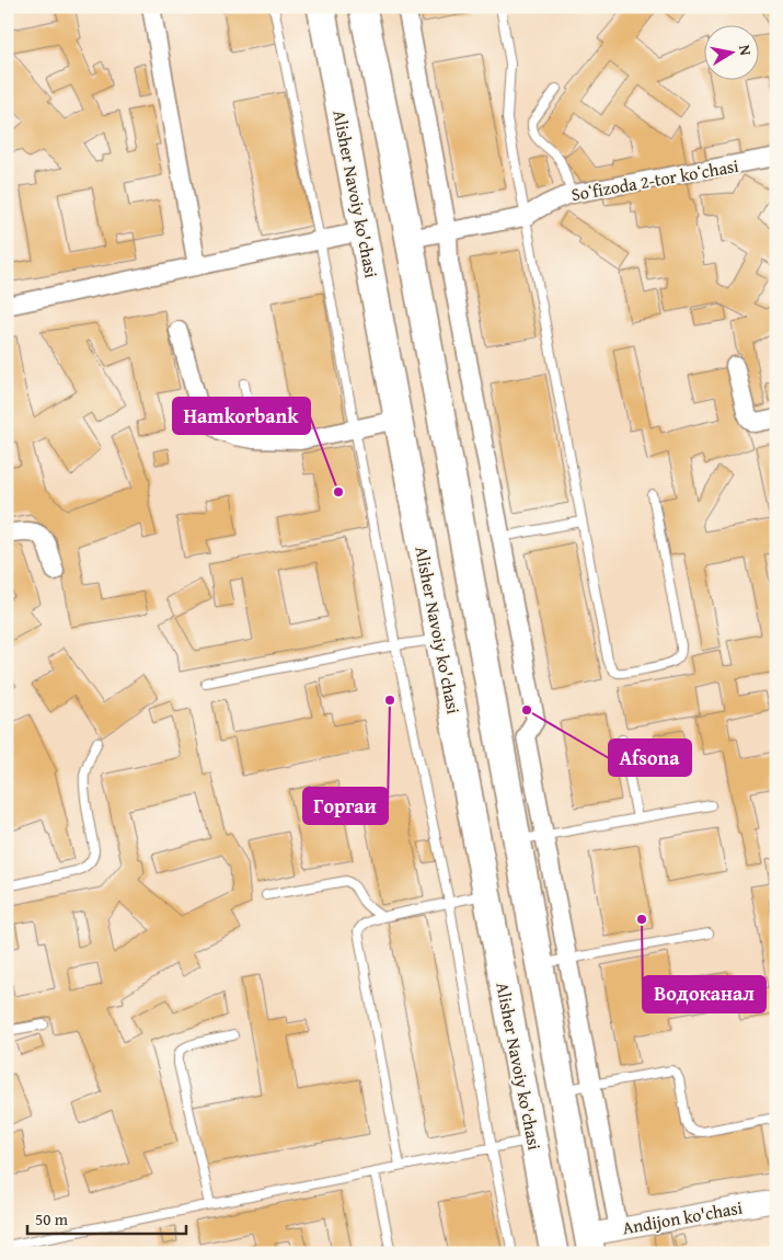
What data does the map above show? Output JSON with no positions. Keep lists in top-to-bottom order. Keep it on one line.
{"streets":{"main road":["Alisher Navoiy ko'chasi"],"street":["Soʻfizoda 2-tor koʻchasi","Andijon ko'chasi"]},"crossings":[["Soʻfizoda 2-tor koʻchasi","Alisher Navoiy ko'chasi"],["Alisher Navoiy ko'chasi","Andijon ko'chasi"]],"places":["Hamkorbank","Горгаи","Afsona","Водоканал"],"scale_bar":"50 m","north":"right"}
